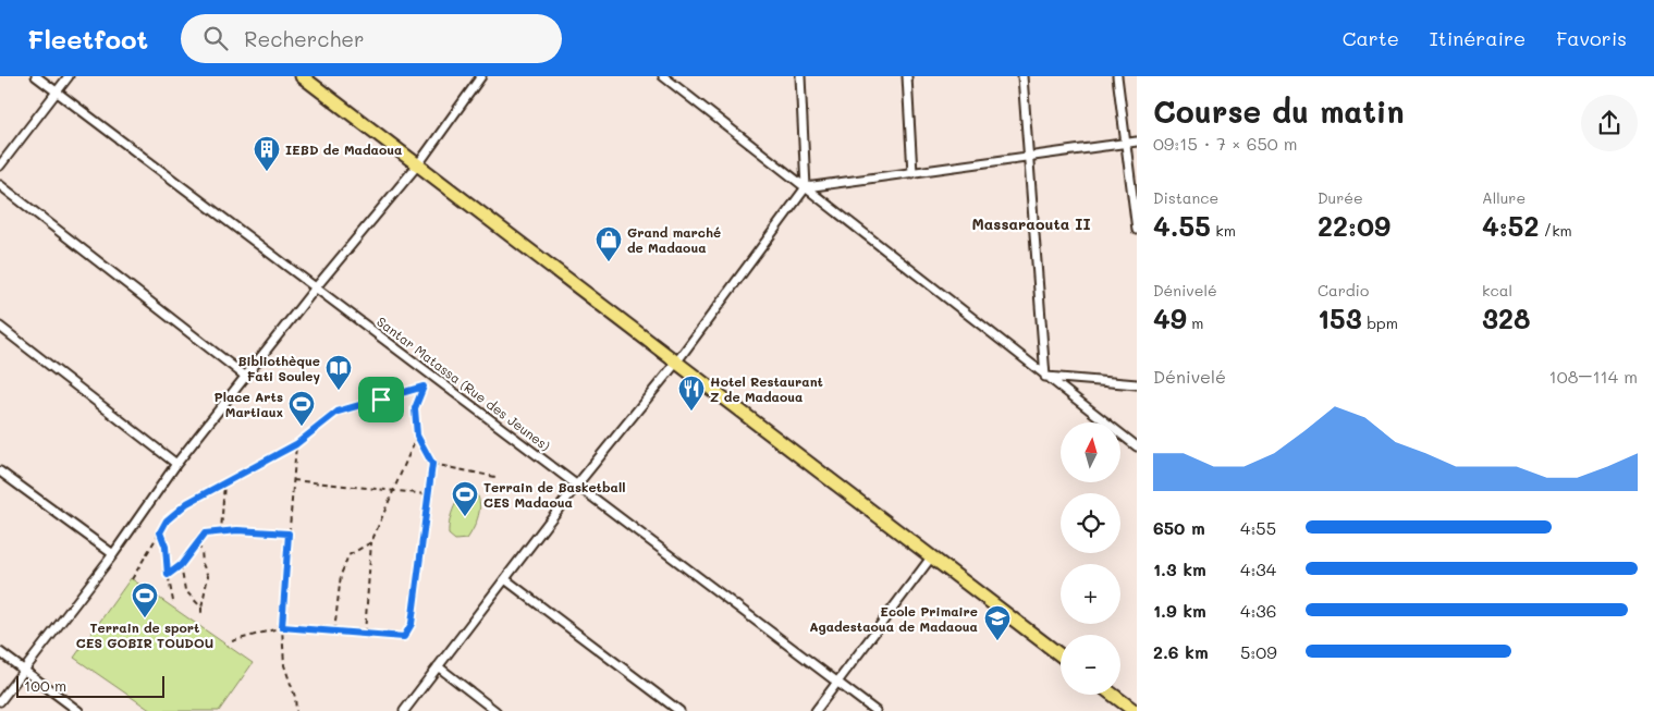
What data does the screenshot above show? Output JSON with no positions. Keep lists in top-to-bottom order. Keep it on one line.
{"streets":{"street":["Santar Matassa (Rue des Jeunes)"]},"districts":["Massaraouta II"],"places":{"building":["IEBD de Madaoua"],"shop":["Grand marché de Madaoua"],"library":["Bibliothèque Fati Souley"],"restaurant":["Hotel Restaurant Z de Madaoua"],"sports":["Place Arts Martiaux","Terrain de Basketball CES Madaoua","Terrain de sport CES GOBIR TOUDOU"],"school or university":["Ecole Primaire Agadestaoua de Madaoua"]},"scale_bar":"100 m","north":"top","page":{"header":"Fleetfoot","search":"Rechercher","nav":["Carte","Itinéraire","Favoris"],"heading":["Course du matin","09:15 · 7 × 650 m"],"stats":[["Distance","4.55 km"],["Durée","22:09"],["Allure","4:52 /km"],["Dénivelé","49 m"],["Cardio","153 bpm"],["kcal","328"]],"chart":["Dénivelé","108–114 m"],"map_buttons":["+","−"],"list":[{"name":"650 m","note":"4:55"},{"name":"1.3 km","note":"4:34"},{"name":"1.9 km","note":"4:36"},{"name":"2.6 km","note":"5:09"}],"scale":"100 m"}}
